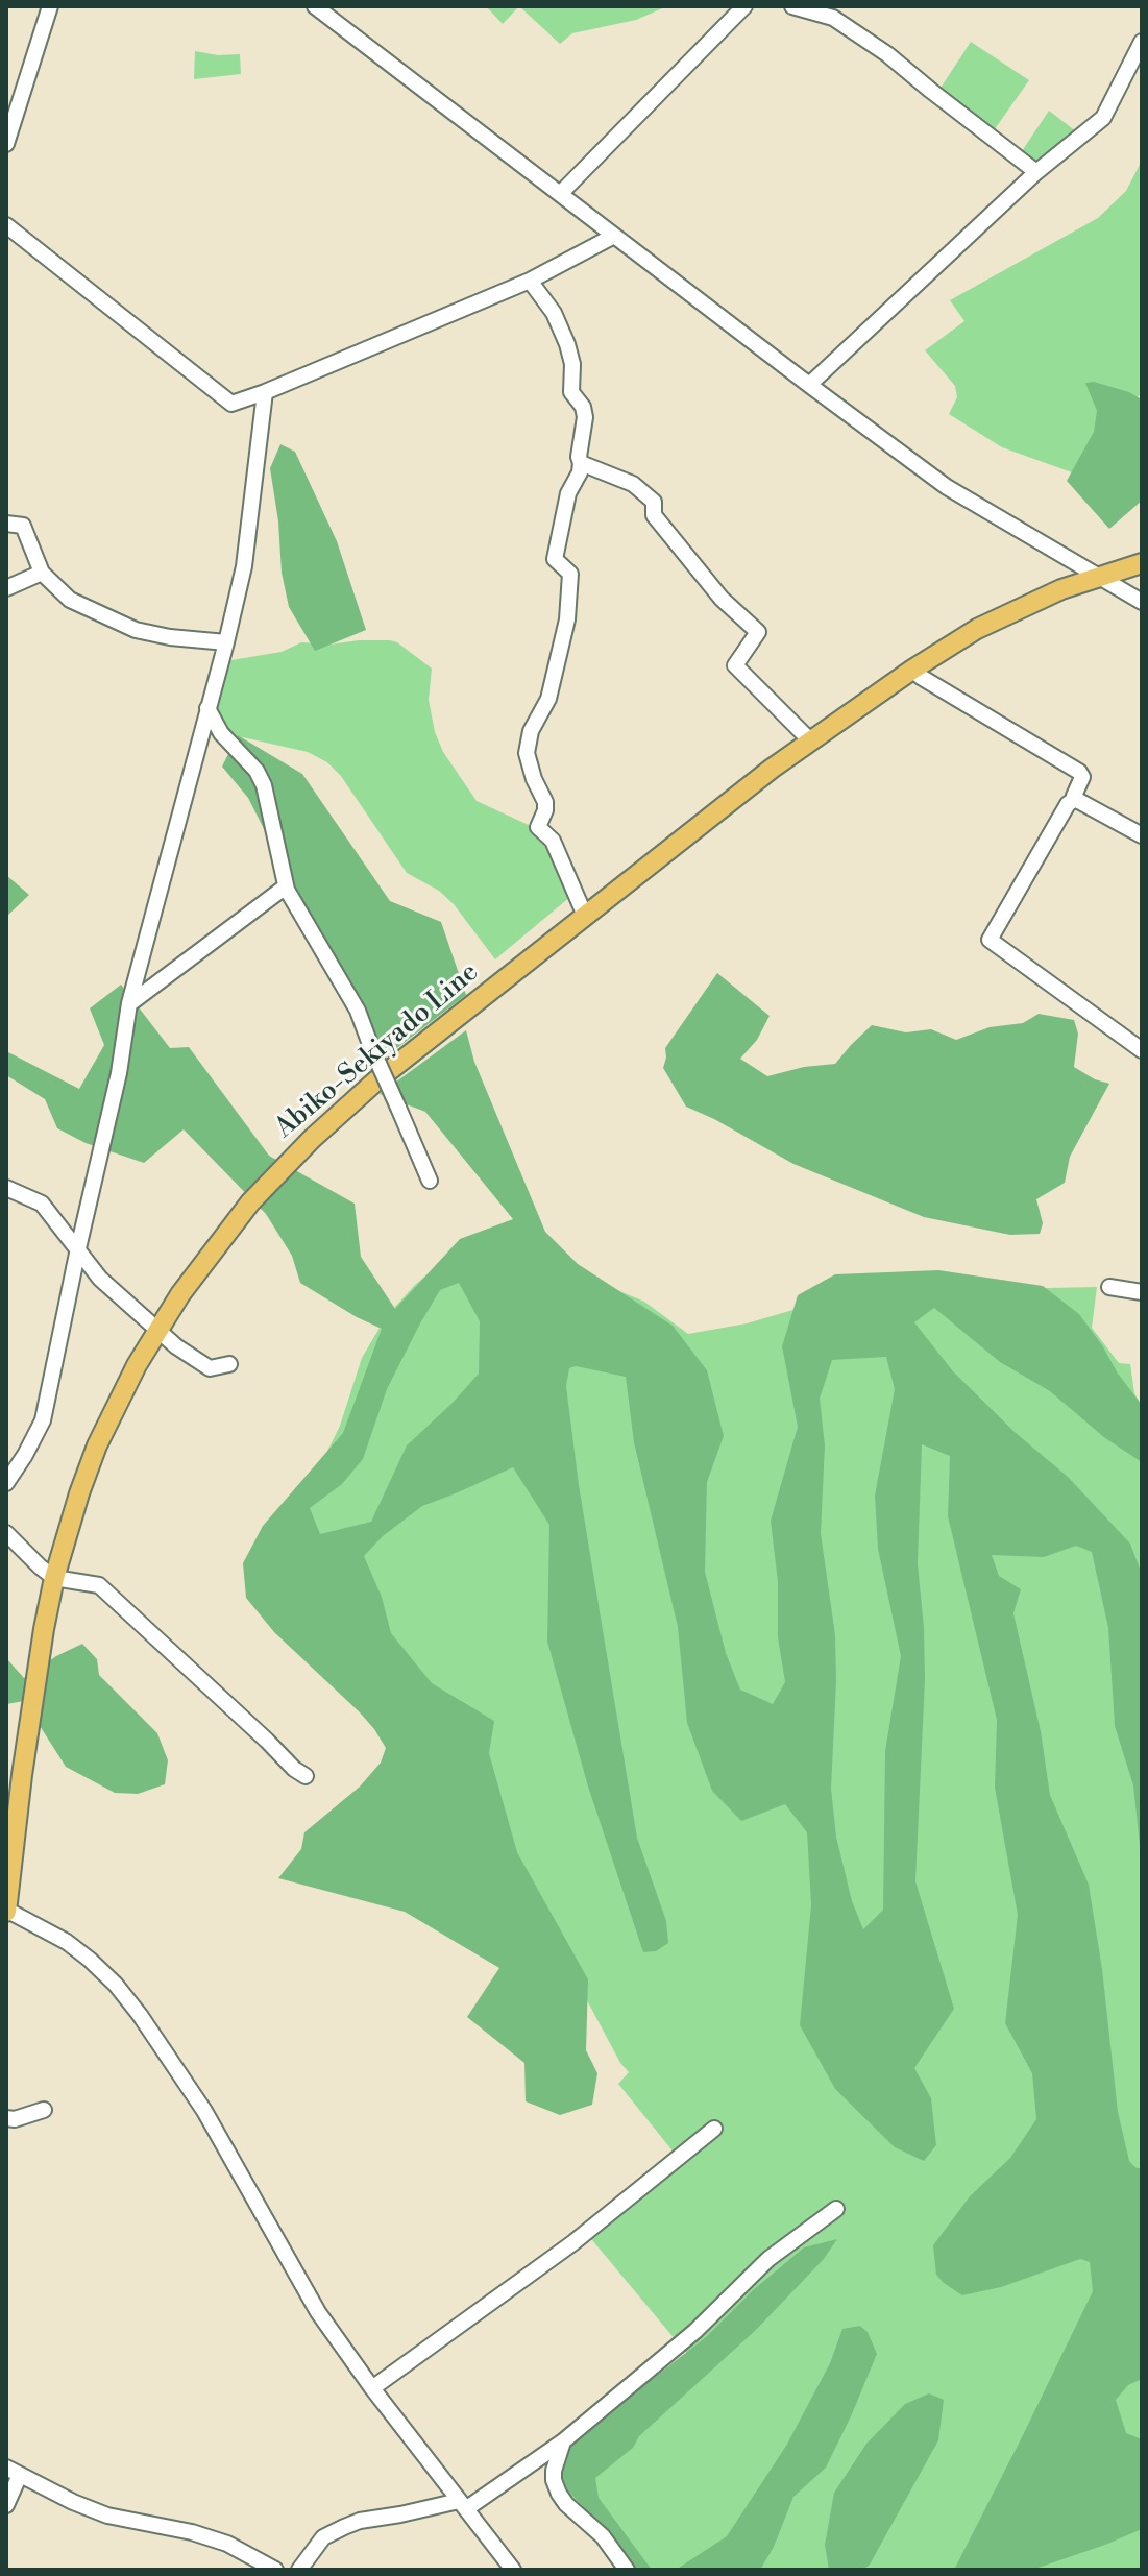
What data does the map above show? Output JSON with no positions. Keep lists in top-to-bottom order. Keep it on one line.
{"streets":{"main road":["Abiko-Sekiyado Line"]}}
